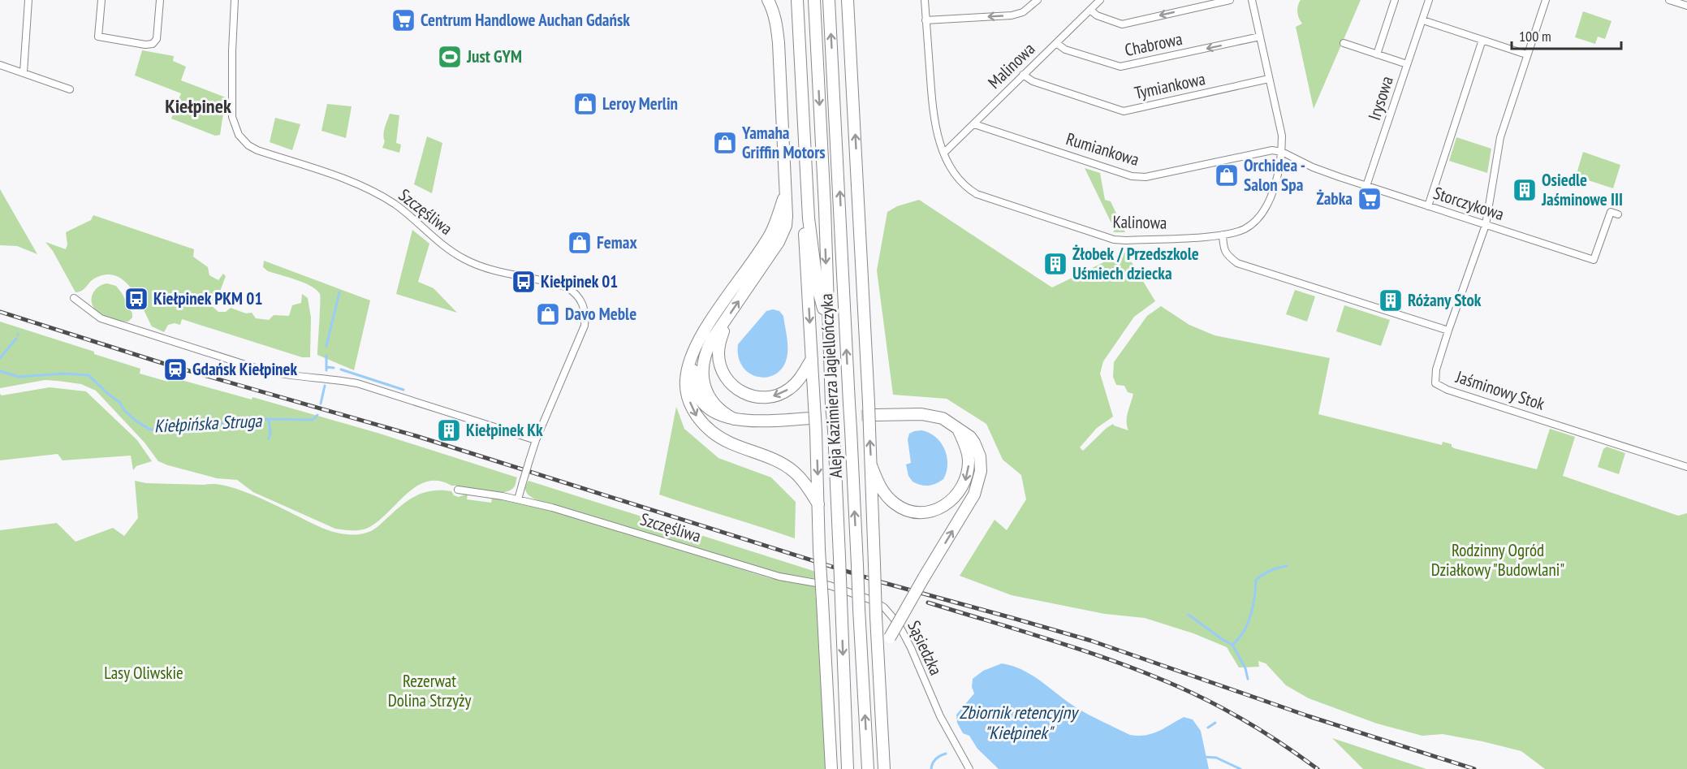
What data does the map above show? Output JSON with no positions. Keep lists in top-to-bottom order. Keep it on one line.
{"streets":{"highway":["Aleja Kazimierza Jagiellończyka"],"street":["Chabrowa","Malinowa","Tymiankowa","Irysowa","Rumiankowa","Storczykowa","Szczęśliwa","Kalinowa","Jaśminowy Stok","Sąsiedzka"]},"crossings":[["Chabrowa","Malinowa"],["Chabrowa","Kalinowa"],["Malinowa","Tymiankowa"],["Malinowa","Rumiankowa"],["Malinowa","Kalinowa"],["Tymiankowa","Kalinowa"],["Irysowa","Storczykowa"],["Rumiankowa","Storczykowa"],["Rumiankowa","Kalinowa"],["Storczykowa","Kalinowa"],["Storczykowa","Jaśminowy Stok"],["Szczęśliwa","Sąsiedzka"]],"districts":["Kiełpinek"],"water":["Kiełpińska Struga","Zbiornik retencyjny \"Kiełpinek\""],"parks":["Rodzinny Ogród Działkowy \"Budowlani\"","Lasy Oliwskie","Rezerwat Dolina Strzyży"],"places":{"supermarket":["Centrum Handlowe Auchan Gdańsk","Żabka"],"sports":["Just GYM"],"shop":["Leroy Merlin","Yamaha Griffin Motors","Orchidea - Salon Spa","Femax","Davo Meble"],"building":["Osiedle Jaśminowe III","Żłobek / Przedszkole Uśmiech dziecka","Różany Stok","Kiełpinek Kk"],"bus stop":["Kiełpinek 01","Kiełpinek PKM 01"],"station":["Gdańsk Kiełpinek"]},"scale_bar":"100 m"}
